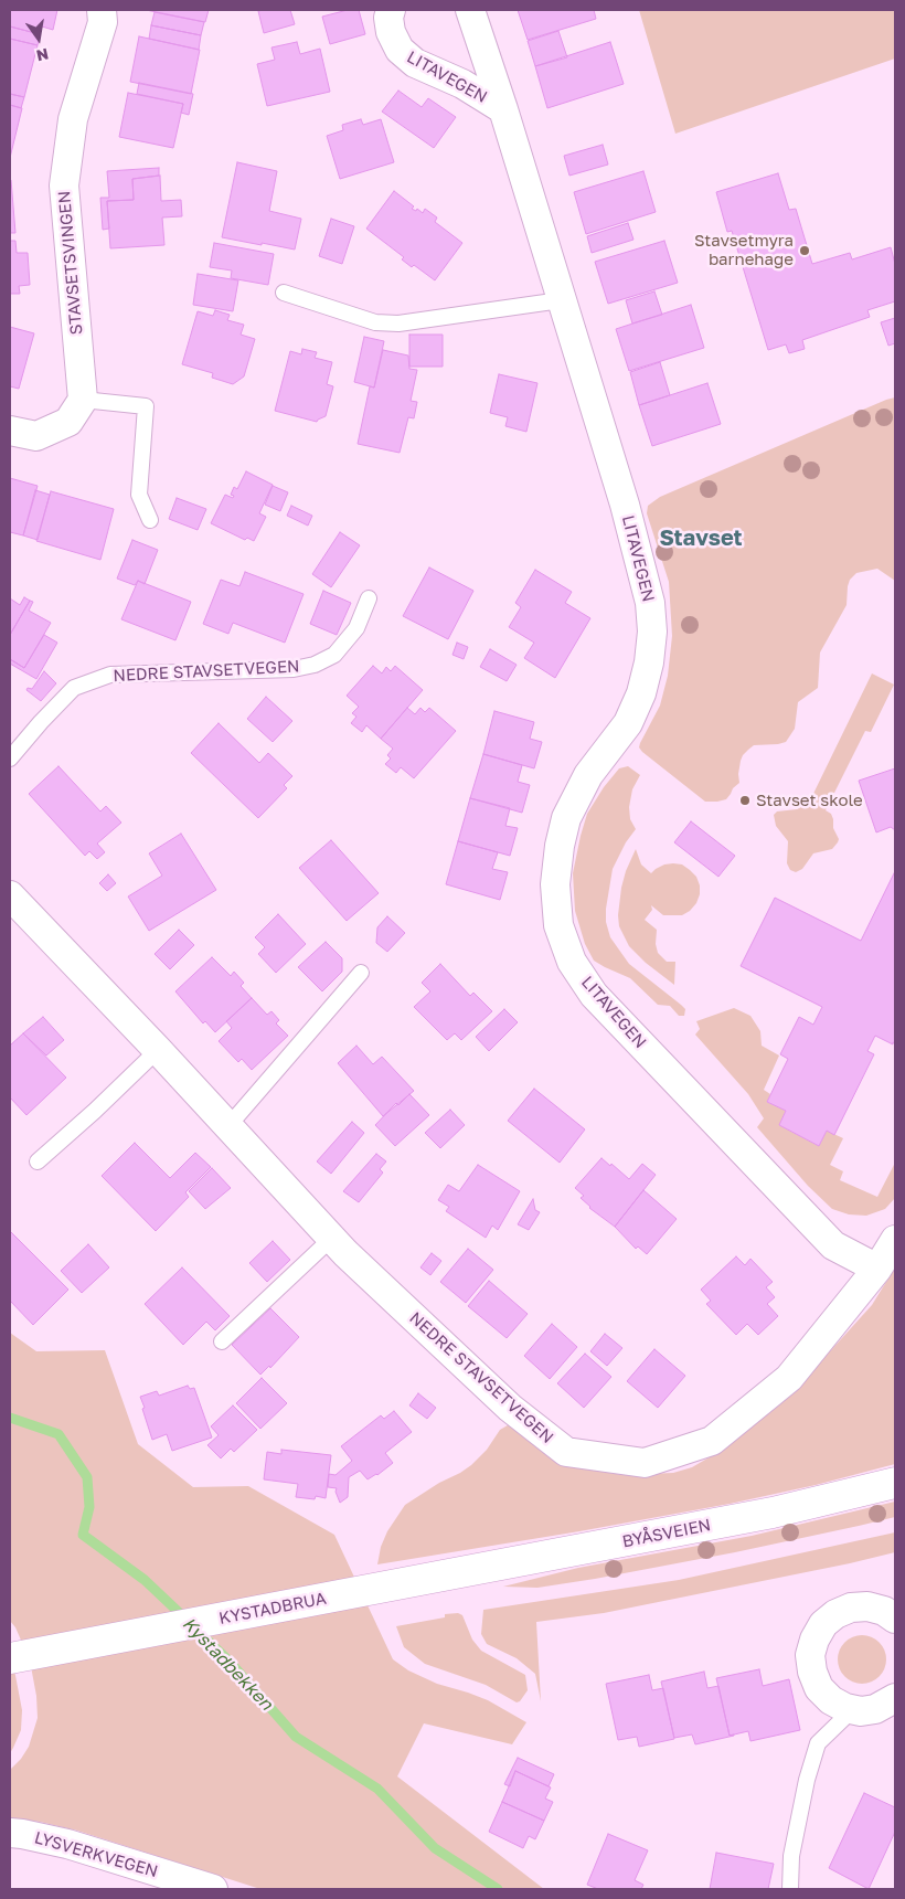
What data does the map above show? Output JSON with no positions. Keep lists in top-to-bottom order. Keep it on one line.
{"streets":{"main road":["BYÅSVEIEN","KYSTADBRUA"],"street":["LITAVEGEN","STAVSETSVINGEN","NEDRE STAVSETVEGEN","LYSVERKVEGEN"]},"crossings":[["LITAVEGEN","NEDRE STAVSETVEGEN"],["BYÅSVEIEN","KYSTADBRUA"]],"districts":["Stavset"],"water":["Kystadbekken"],"places":["Stavsetmyra barnehage","Stavset skole"],"north":"bottom"}
